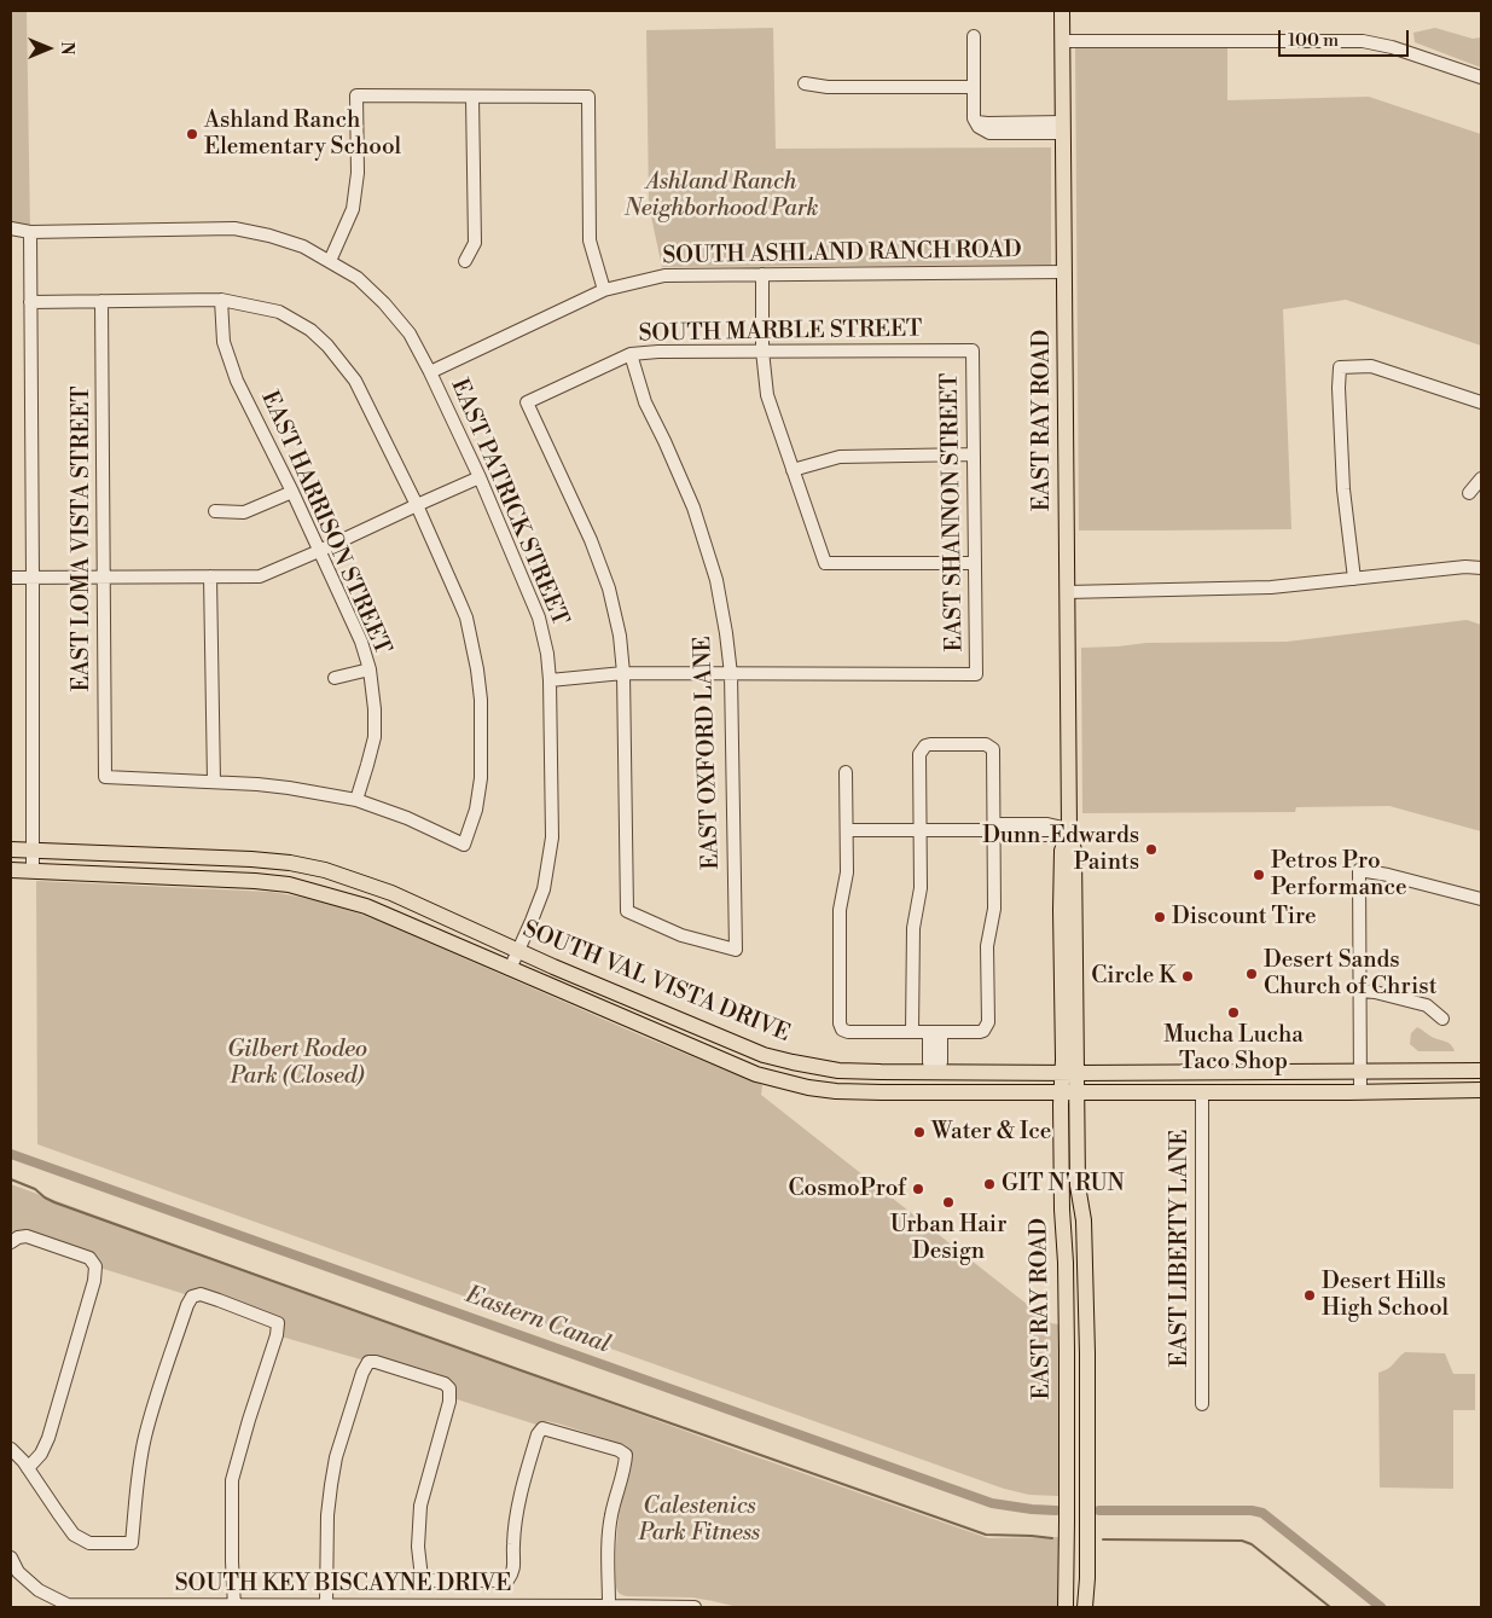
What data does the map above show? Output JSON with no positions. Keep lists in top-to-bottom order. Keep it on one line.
{"streets":{"main road":["EAST RAY ROAD","SOUTH VAL VISTA DRIVE"],"street":["SOUTH ASHLAND RANCH ROAD","SOUTH MARBLE STREET","EAST PATRICK STREET","EAST SHANNON STREET","EAST HARRISON STREET","EAST LOMA VISTA STREET","EAST OXFORD LANE","EAST LIBERTY LANE","SOUTH KEY BISCAYNE DRIVE"]},"crossings":[["SOUTH ASHLAND RANCH ROAD","EAST RAY ROAD"],["SOUTH ASHLAND RANCH ROAD","EAST PATRICK STREET"],["SOUTH MARBLE STREET","EAST SHANNON STREET"],["SOUTH MARBLE STREET","EAST OXFORD LANE"],["EAST RAY ROAD","SOUTH VAL VISTA DRIVE"],["EAST PATRICK STREET","SOUTH VAL VISTA DRIVE"],["EAST SHANNON STREET","EAST OXFORD LANE"],["SOUTH VAL VISTA DRIVE","EAST LIBERTY LANE"]],"water":["Eastern Canal"],"parks":["Ashland Ranch Neighborhood Park","Gilbert Rodeo Park (Closed)","Calestenics Park Fitness"],"places":["Ashland Ranch Elementary School","Dunn-Edwards Paints","Petros Pro Performance","Discount Tire","Desert Sands Church of Christ","Circle K","Mucha Lucha Taco Shop","Water & Ice","GIT N' RUN","CosmoProf","Urban Hair Design","Desert Hills High School"],"scale_bar":"100 m","north":"right"}
